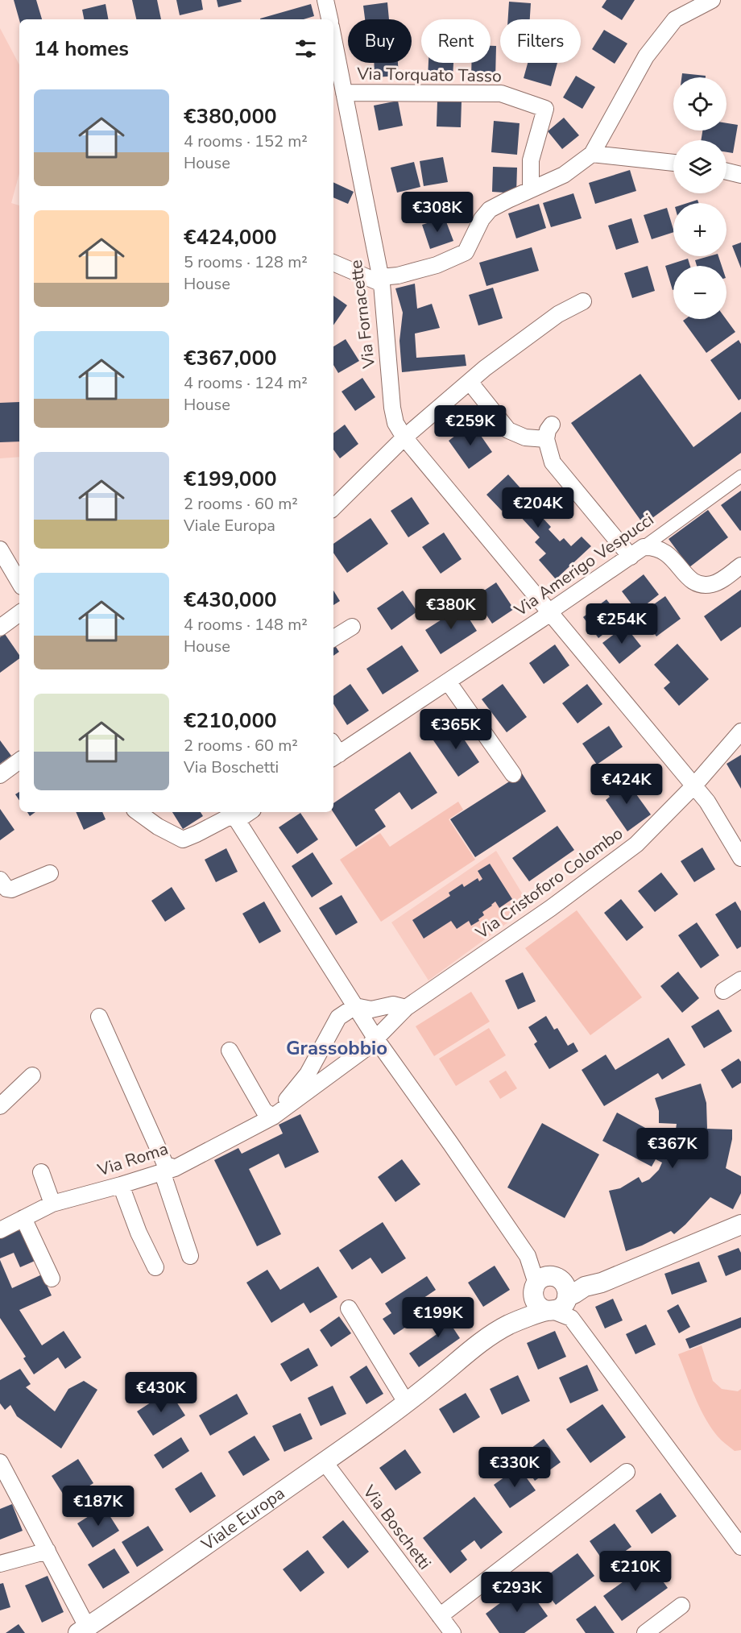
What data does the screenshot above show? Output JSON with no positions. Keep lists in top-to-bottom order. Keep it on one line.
{"streets":{"street":["Via Torquato Tasso","Via Fornacette","Via Amerigo Vespucci","Via Cristoforo Colombo","Via Roma","Viale Europa","Via Boschetti"]},"crossings":[["Via Torquato Tasso","Via Fornacette"],["Via Fornacette","Via Amerigo Vespucci"],["Via Fornacette","Via Cristoforo Colombo"],["Via Cristoforo Colombo","Via Roma"],["Viale Europa","Via Boschetti"]],"districts":["Grassobbio"],"page":{"chip":["Buy","Rent","Filters"],"heading":"14 homes","map_buttons":["+","−"],"list":[{"name":"€380,000","note":"4 rooms · 152 m² · House"},{"name":"€424,000","note":"5 rooms · 128 m² · House"},{"name":"€367,000","note":"4 rooms · 124 m² · House"},{"name":"€199,000","note":"2 rooms · 60 m² · Viale Europa"},{"name":"€430,000","note":"4 rooms · 148 m² · House"},{"name":"€210,000","note":"2 rooms · 60 m² · Via Boschetti"}],"price":["€308K","€259K","€204K","€380K","€254K","€365K","€424K","€367K","€199K","€430K","€330K","€187K","€210K","€293K"]}}
